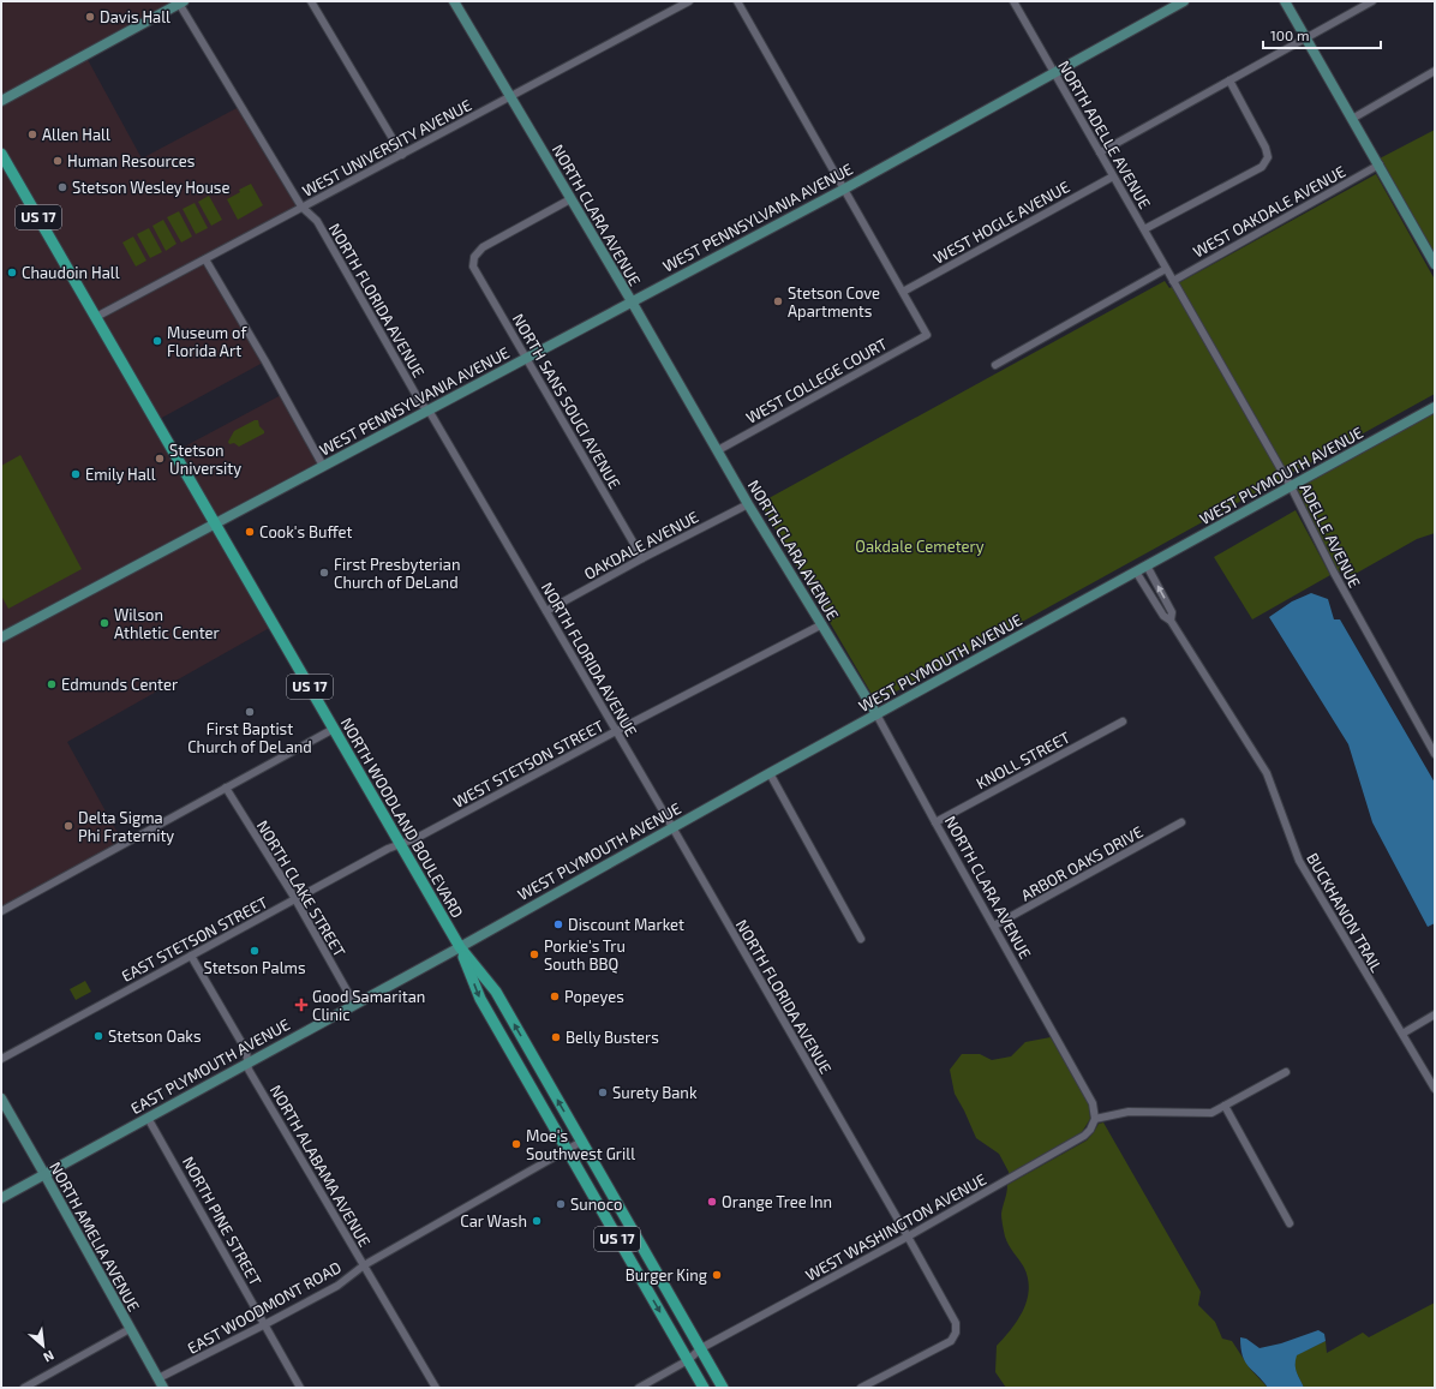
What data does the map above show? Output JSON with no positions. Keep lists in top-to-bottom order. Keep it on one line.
{"streets":{"main road":["US 17","NORTH WOODLAND BOULEVARD"],"street":["NORTH ADELLE AVENUE","WEST UNIVERSITY AVENUE","WEST OAKDALE AVENUE","NORTH CLARA AVENUE","WEST PENNSYLVANIA AVENUE","WEST HOGLE AVENUE","NORTH FLORIDA AVENUE","WEST COLLEGE COURT","NORTH SANS SOUCI AVENUE","WEST PLYMOUTH AVENUE","ADELLE AVENUE","OAKDALE AVENUE","KNOLL STREET","WEST STETSON STREET","ARBOR OAKS DRIVE","NORTH CLAKE STREET","BUCKHANON TRAIL","EAST STETSON STREET","EAST PLYMOUTH AVENUE","NORTH ALABAMA AVENUE","NORTH PINE STREET","WEST WASHINGTON AVENUE","NORTH AMELIA AVENUE","EAST WOODMONT ROAD"]},"crossings":[["NORTH ADELLE AVENUE","WEST OAKDALE AVENUE"],["NORTH ADELLE AVENUE","WEST PENNSYLVANIA AVENUE"],["NORTH ADELLE AVENUE","WEST HOGLE AVENUE"],["NORTH ADELLE AVENUE","ADELLE AVENUE"],["WEST UNIVERSITY AVENUE","NORTH CLARA AVENUE"],["WEST UNIVERSITY AVENUE","NORTH FLORIDA AVENUE"],["WEST UNIVERSITY AVENUE","NORTH WOODLAND BOULEVARD"],["WEST OAKDALE AVENUE","ADELLE AVENUE"],["NORTH CLARA AVENUE","WEST PENNSYLVANIA AVENUE"],["NORTH CLARA AVENUE","WEST COLLEGE COURT"],["NORTH CLARA AVENUE","NORTH SANS SOUCI AVENUE"],["NORTH CLARA AVENUE","WEST PLYMOUTH AVENUE"],["NORTH CLARA AVENUE","OAKDALE AVENUE"],["NORTH CLARA AVENUE","KNOLL STREET"],["NORTH CLARA AVENUE","WEST STETSON STREET"],["NORTH CLARA AVENUE","ARBOR OAKS DRIVE"],["NORTH CLARA AVENUE","WEST WASHINGTON AVENUE"],["WEST PENNSYLVANIA AVENUE","NORTH FLORIDA AVENUE"],["WEST PENNSYLVANIA AVENUE","NORTH SANS SOUCI AVENUE"],["WEST PENNSYLVANIA AVENUE","NORTH WOODLAND BOULEVARD"],["WEST HOGLE AVENUE","WEST COLLEGE COURT"],["NORTH FLORIDA AVENUE","WEST PLYMOUTH AVENUE"],["NORTH FLORIDA AVENUE","OAKDALE AVENUE"],["NORTH FLORIDA AVENUE","WEST STETSON STREET"],["NORTH FLORIDA AVENUE","WEST WASHINGTON AVENUE"],["NORTH SANS SOUCI AVENUE","OAKDALE AVENUE"],["WEST PLYMOUTH AVENUE","ADELLE AVENUE"],["WEST PLYMOUTH AVENUE","NORTH WOODLAND BOULEVARD"],["WEST PLYMOUTH AVENUE","BUCKHANON TRAIL"],["WEST PLYMOUTH AVENUE","EAST PLYMOUTH AVENUE"],["WEST STETSON STREET","NORTH WOODLAND BOULEVARD"],["WEST STETSON STREET","EAST STETSON STREET"],["NORTH WOODLAND BOULEVARD","EAST STETSON STREET"],["NORTH WOODLAND BOULEVARD","EAST PLYMOUTH AVENUE"],["NORTH WOODLAND BOULEVARD","WEST WASHINGTON AVENUE"],["NORTH WOODLAND BOULEVARD","EAST WOODMONT ROAD"],["NORTH CLAKE STREET","EAST STETSON STREET"],["NORTH CLAKE STREET","EAST PLYMOUTH AVENUE"],["EAST STETSON STREET","NORTH ALABAMA AVENUE"],["EAST PLYMOUTH AVENUE","NORTH ALABAMA AVENUE"],["EAST PLYMOUTH AVENUE","NORTH PINE STREET"],["EAST PLYMOUTH AVENUE","NORTH AMELIA AVENUE"],["NORTH ALABAMA AVENUE","EAST WOODMONT ROAD"],["NORTH PINE STREET","EAST WOODMONT ROAD"],["NORTH AMELIA AVENUE","EAST WOODMONT ROAD"]],"parks":["Oakdale Cemetery"],"places":{"other":["Davis Hall","Allen Hall","Human Resources","Stetson Wesley House","Chaudoin Hall","Stetson Cove Apartments","Museum of Florida Art","Stetson University","Emily Hall","Cook's Buffet","First Presbyterian Church of DeLand","Wilson Athletic Center","Edmunds Center","First Baptist Church of DeLand","Delta Sigma Phi Fraternity","Discount Market","Stetson Palms","Porkie's Tru South BBQ","Popeyes","Stetson Oaks","Belly Busters","Surety Bank","Moe's Southwest Grill","Orange Tree Inn","Sunoco","Car Wash","Burger King"],"health":["Good Samaritan Clinic"]},"scale_bar":"100 m","north":"bottom right"}
